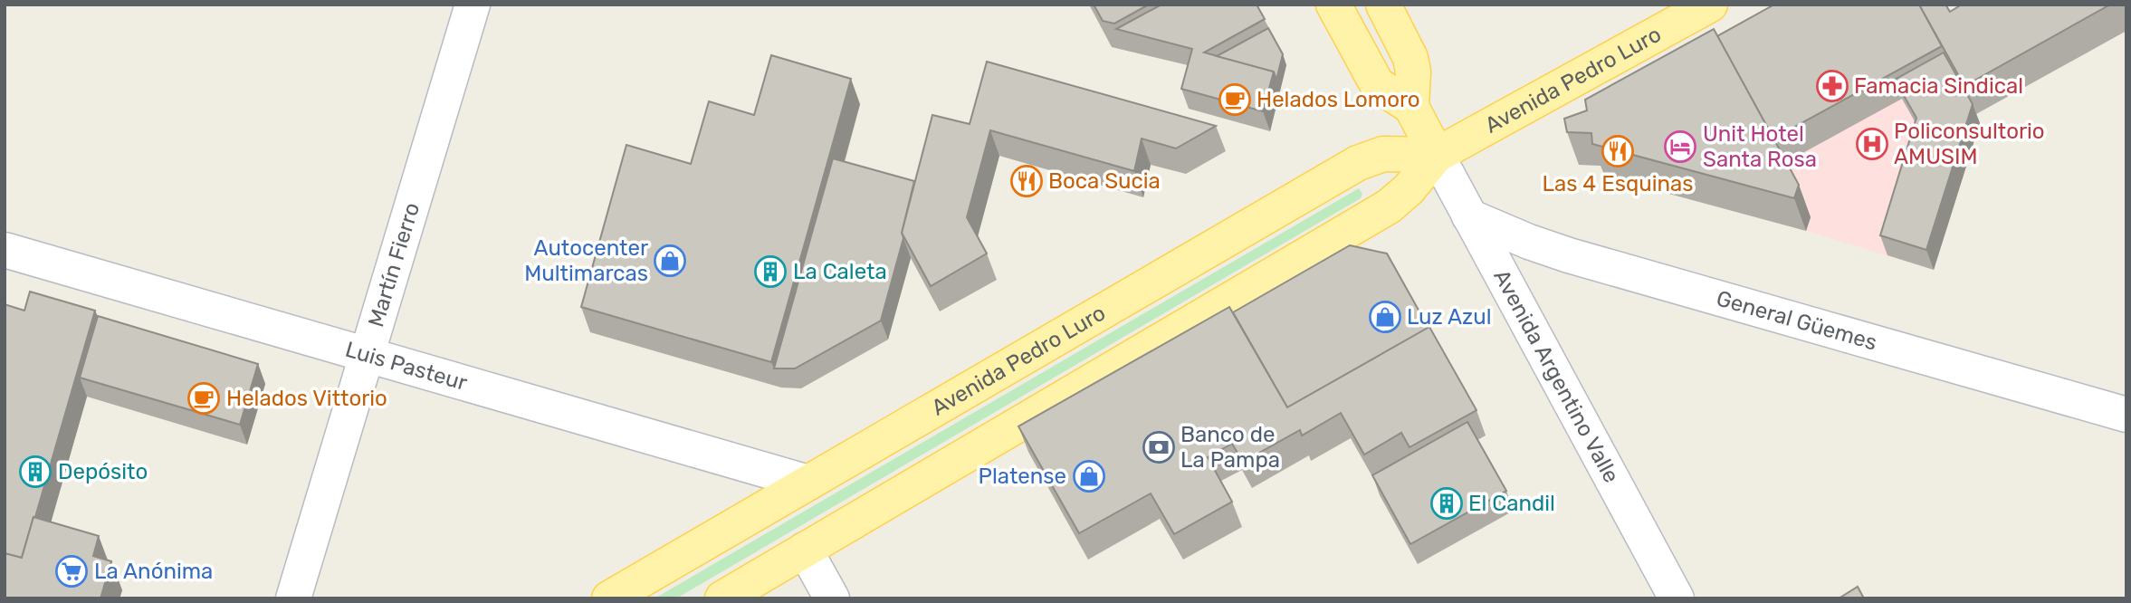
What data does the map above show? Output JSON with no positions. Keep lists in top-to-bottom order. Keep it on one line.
{"streets":{"main road":["Avenida Pedro Luro"],"street":["Martín Fierro","General Güemes","Luis Pasteur","Avenida Argentino Valle"]},"crossings":[["Avenida Pedro Luro","Luis Pasteur"],["Avenida Pedro Luro","Avenida Argentino Valle"],["Martín Fierro","Luis Pasteur"],["General Güemes","Avenida Argentino Valle"]],"places":{"pharmacy":["Famacia Sindical"],"cafe":["Helados Lomoro","Helados Vittorio"],"hospital":["Policonsultorio AMUSIM"],"hotel":["Unit Hotel Santa Rosa"],"restaurant":["Las 4 Esquinas","Boca Sucia"],"shop":["Autocenter Multimarcas","Luz Azul","Platense"],"building":["La Caleta","Depósito","El Candil"],"bank":["Banco de La Pampa"],"supermarket":["La Anónima"]}}
